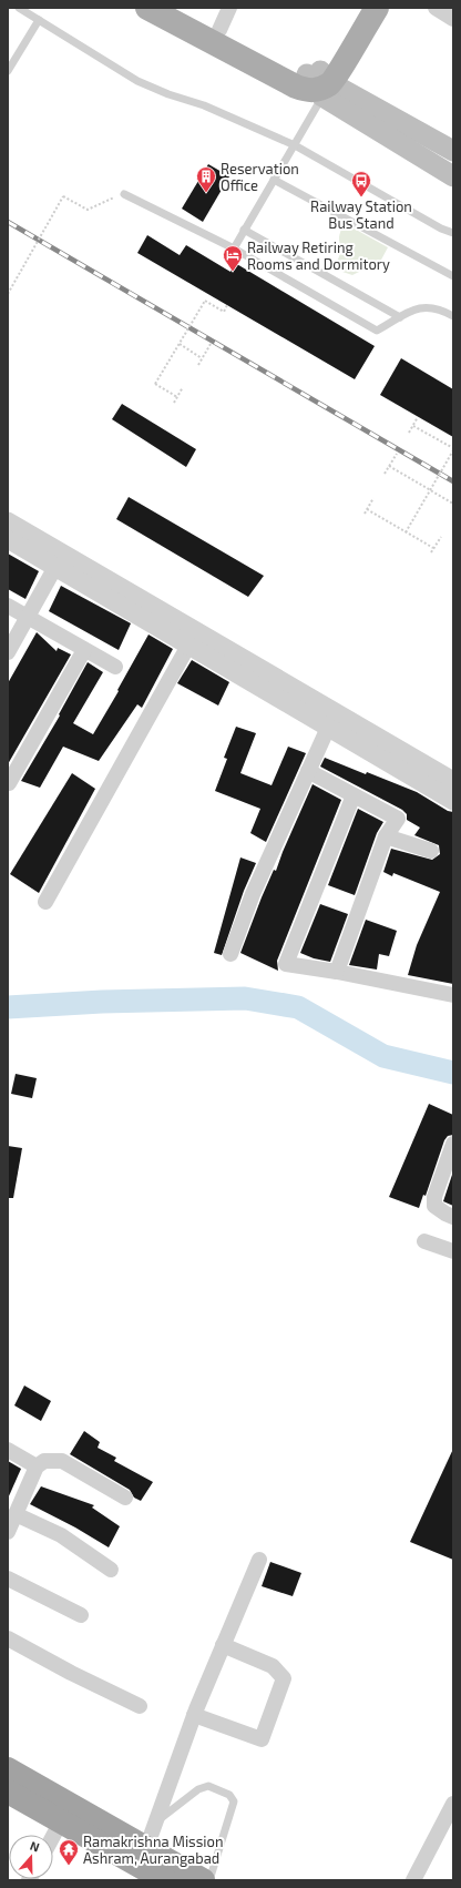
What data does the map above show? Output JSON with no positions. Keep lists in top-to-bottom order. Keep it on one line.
{"places":{"building":["Reservation Office"],"bus stop":["Railway Station Bus Stand"],"hotel":["Railway Retiring Rooms and Dormitory"],"temple":["Ramakrishna Mission Ashram, Aurangabad"]},"north":"top"}
